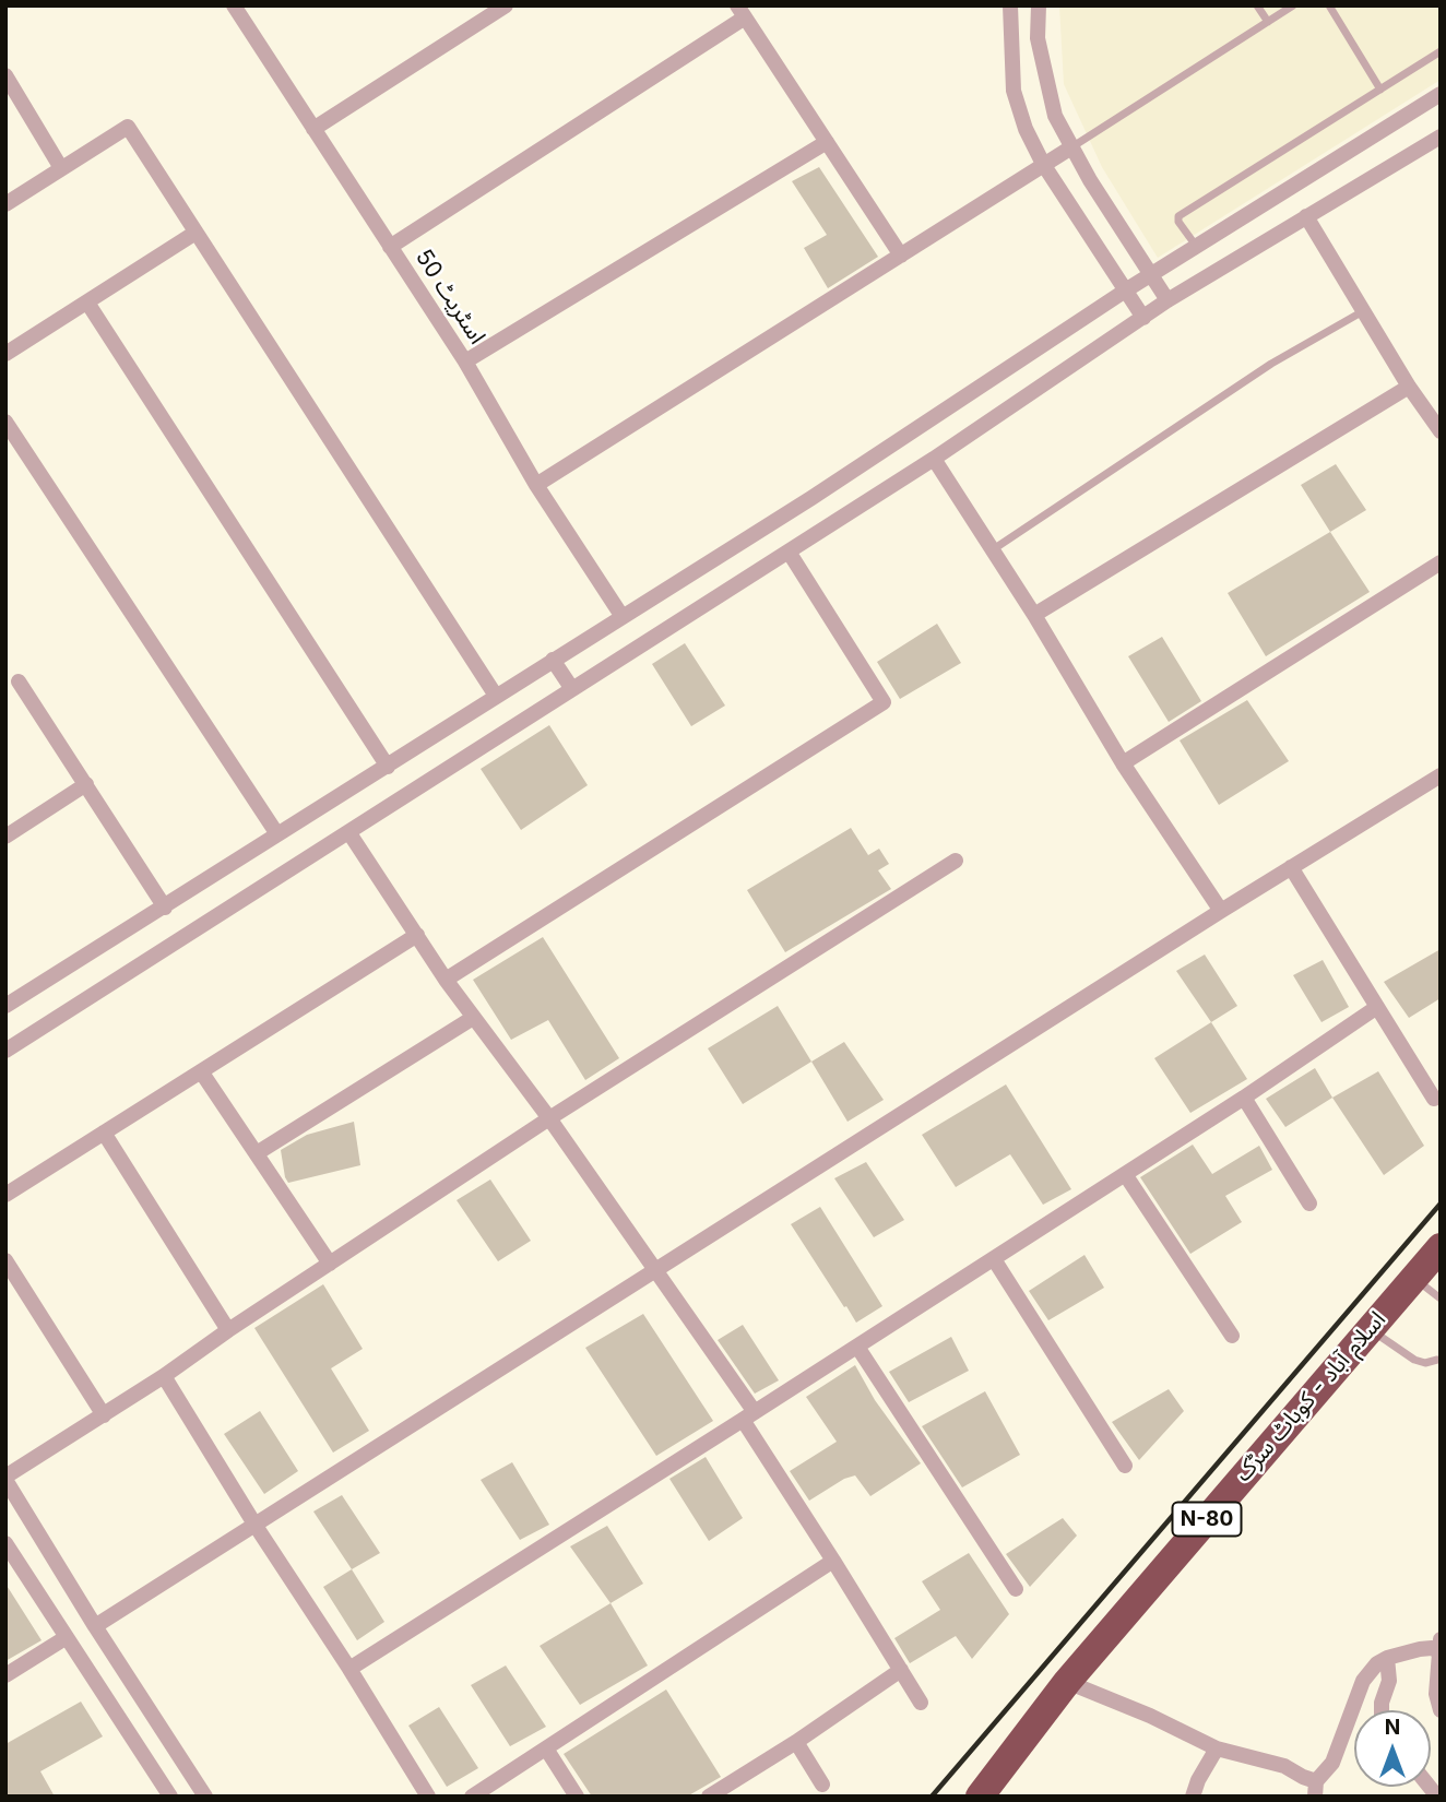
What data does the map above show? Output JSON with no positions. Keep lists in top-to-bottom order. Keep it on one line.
{"streets":{"highway":["اسلام آباد - کوہاٹ سڑک","N-80"],"street":["اسٹریٹ 50"]},"north":"top"}
